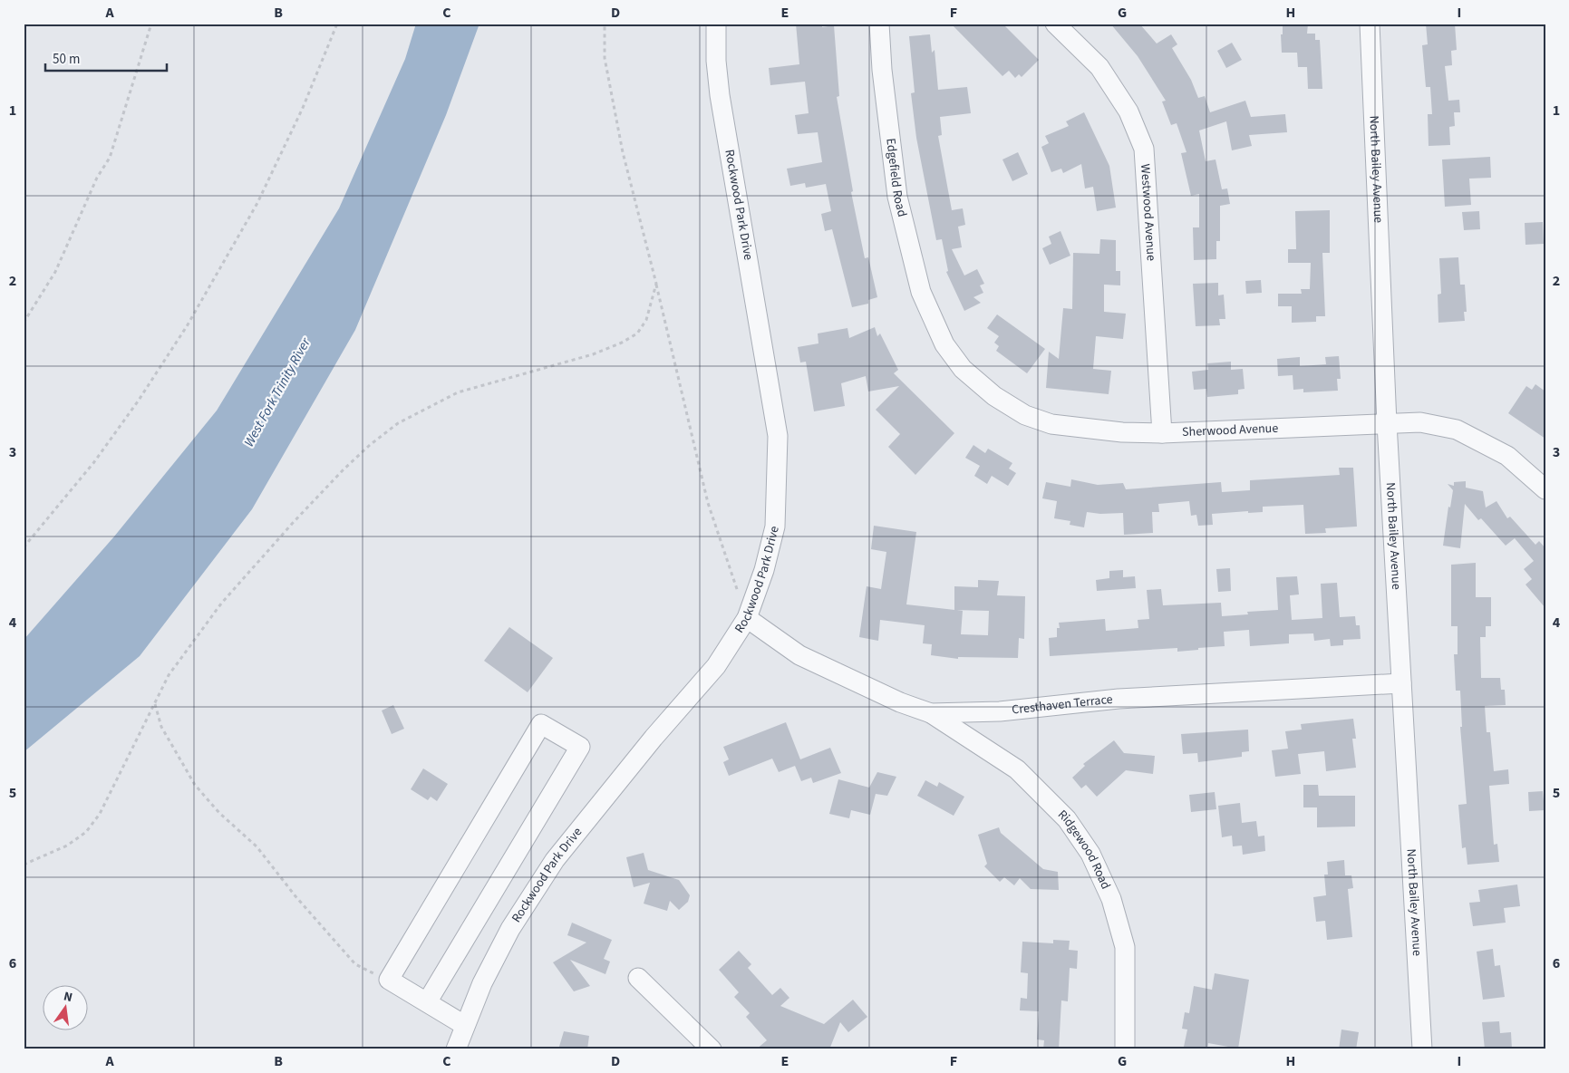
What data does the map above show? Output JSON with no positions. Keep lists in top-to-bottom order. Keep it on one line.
{"streets":{"street":["North Bailey Avenue","Edgefield Road","Rockwood Park Drive","Westwood Avenue","Sherwood Avenue","Cresthaven Terrace","Ridgewood Road"]},"crossings":[["North Bailey Avenue","Sherwood Avenue"],["North Bailey Avenue","Cresthaven Terrace"],["Edgefield Road","Sherwood Avenue"],["Rockwood Park Drive","Cresthaven Terrace"],["Westwood Avenue","Sherwood Avenue"],["Cresthaven Terrace","Ridgewood Road"]],"water":["West Fork Trinity River"],"scale_bar":"50 m","north":"top","grid":{"columns":["A","B","C","D","E","F","G","H","I"],"rows":["1","2","3","4","5","6"]}}
